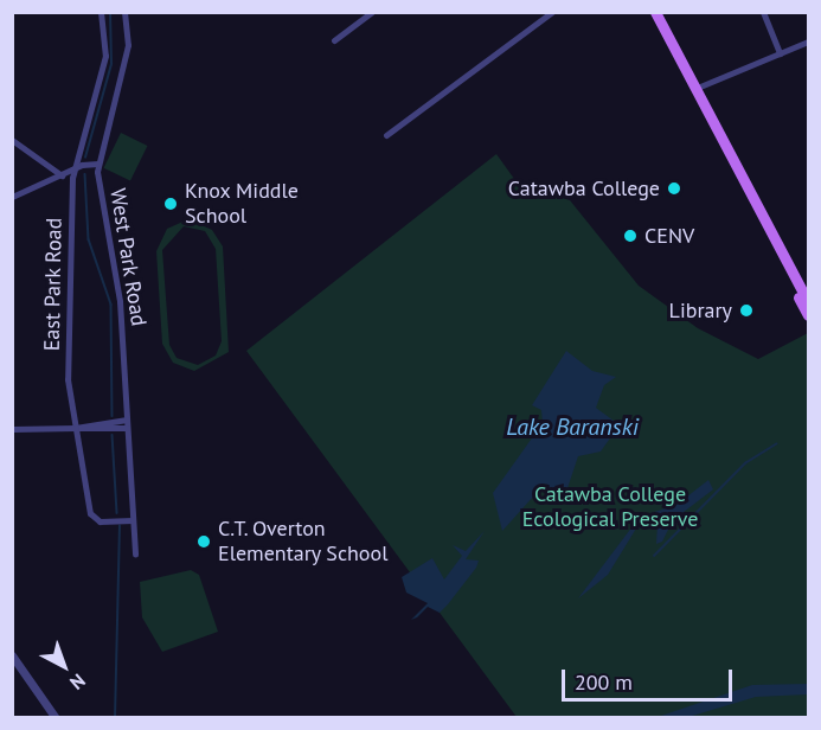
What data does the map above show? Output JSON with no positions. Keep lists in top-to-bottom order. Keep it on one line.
{"streets":{"street":["West Park Road","East Park Road"]},"crossings":[["West Park Road","East Park Road"]],"water":["Lake Baranski"],"parks":["Catawba College Ecological Preserve"],"places":["Catawba College","Knox Middle School","CENV","Library","C.T. Overton Elementary School"],"scale_bar":"200 m","north":"bottom right"}
